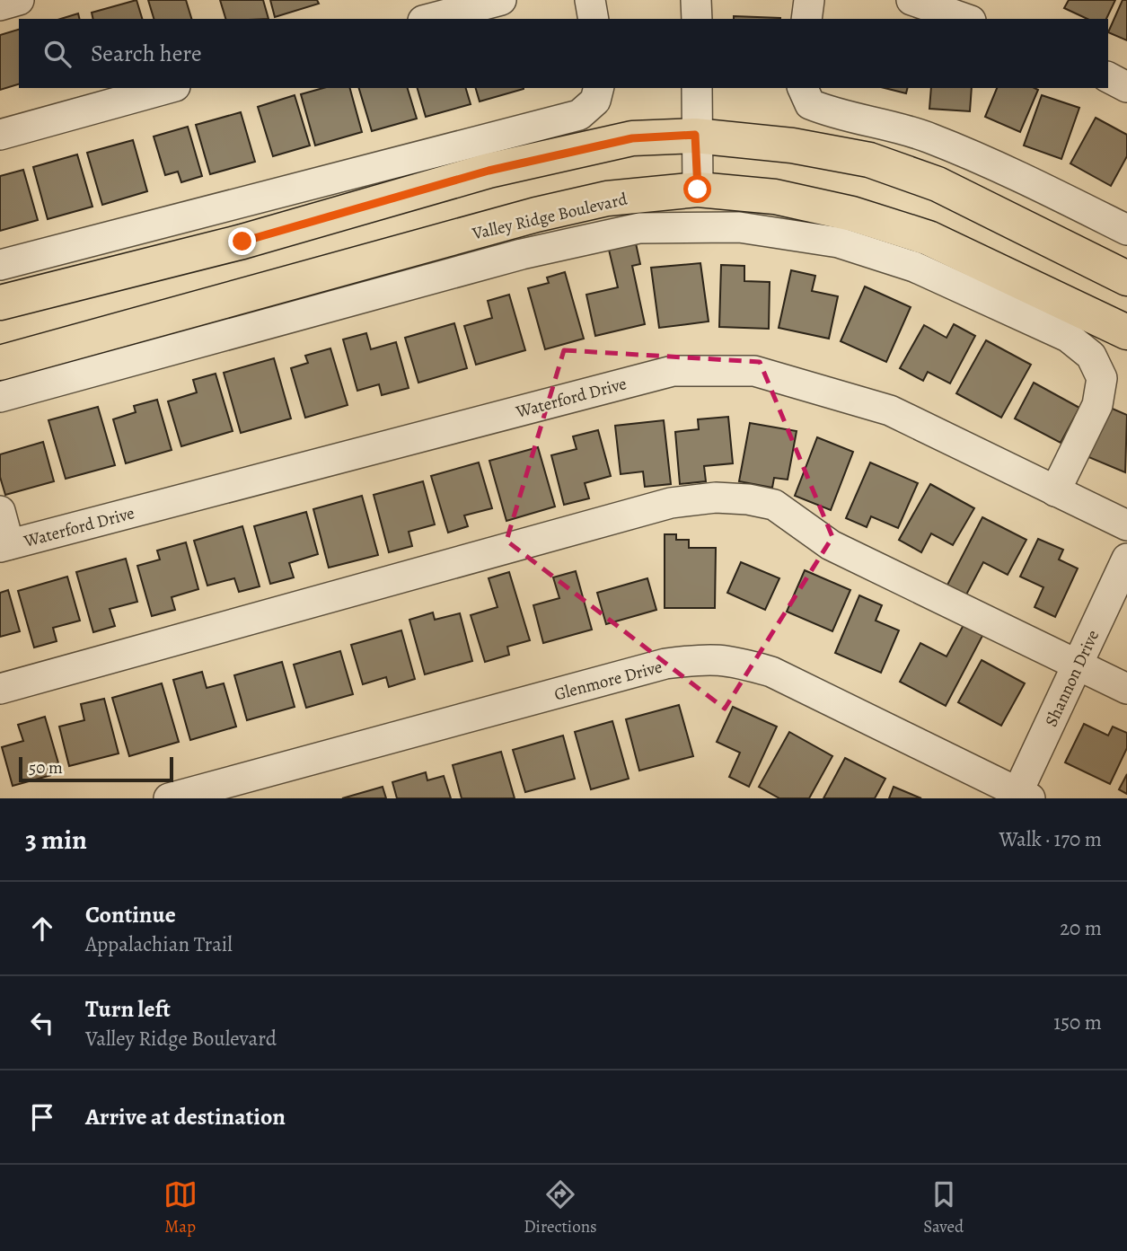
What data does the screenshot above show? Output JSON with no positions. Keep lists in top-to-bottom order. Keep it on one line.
{"streets":{"main road":["Valley Ridge Boulevard"],"street":["Waterford Drive","Shannon Drive","Glenmore Drive"]},"crossings":[["Shannon Drive","Glenmore Drive"]],"scale_bar":"50 m","page":{"search":"Search here","scale":"50 m","heading":["3 min","Walk · 170 m"],"list":[["Continue","Appalachian Trail","20 m"],["Turn left","Valley Ridge Boulevard","150 m"],"Arrive at destination"],"nav":["Map","Directions","Saved"]}}
